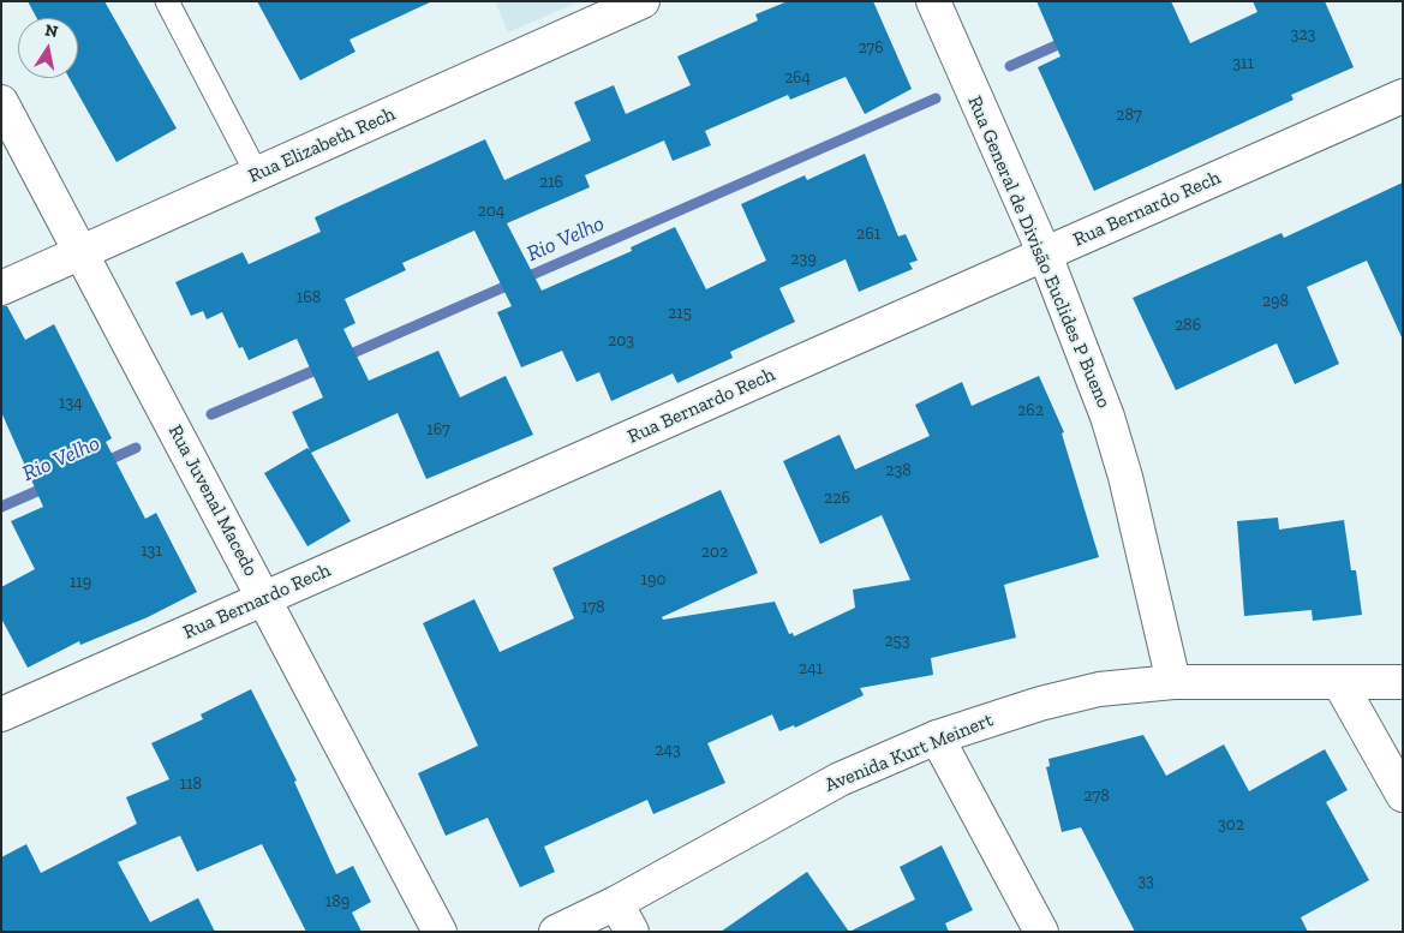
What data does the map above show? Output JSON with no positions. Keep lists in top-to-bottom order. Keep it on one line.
{"streets":{"street":["Rua Elizabeth Rech","Rua Bernardo Rech","Rua General de Divisão Euclides P Bueno","Rua Juvenal Macedo","Avenida Kurt Meinert"]},"crossings":[["Rua Elizabeth Rech","Rua Juvenal Macedo"],["Rua Bernardo Rech","Rua General de Divisão Euclides P Bueno"],["Rua Bernardo Rech","Rua Juvenal Macedo"],["Rua General de Divisão Euclides P Bueno","Avenida Kurt Meinert"]],"water":["Rio Velho"],"house_numbers":["323","276","311","264","287","216","204","261","239","168","298","215","286","203","134","262","167","238","226","131","202","190","119","178","253","241","243","118","278","302","33","189"],"north":"top"}
